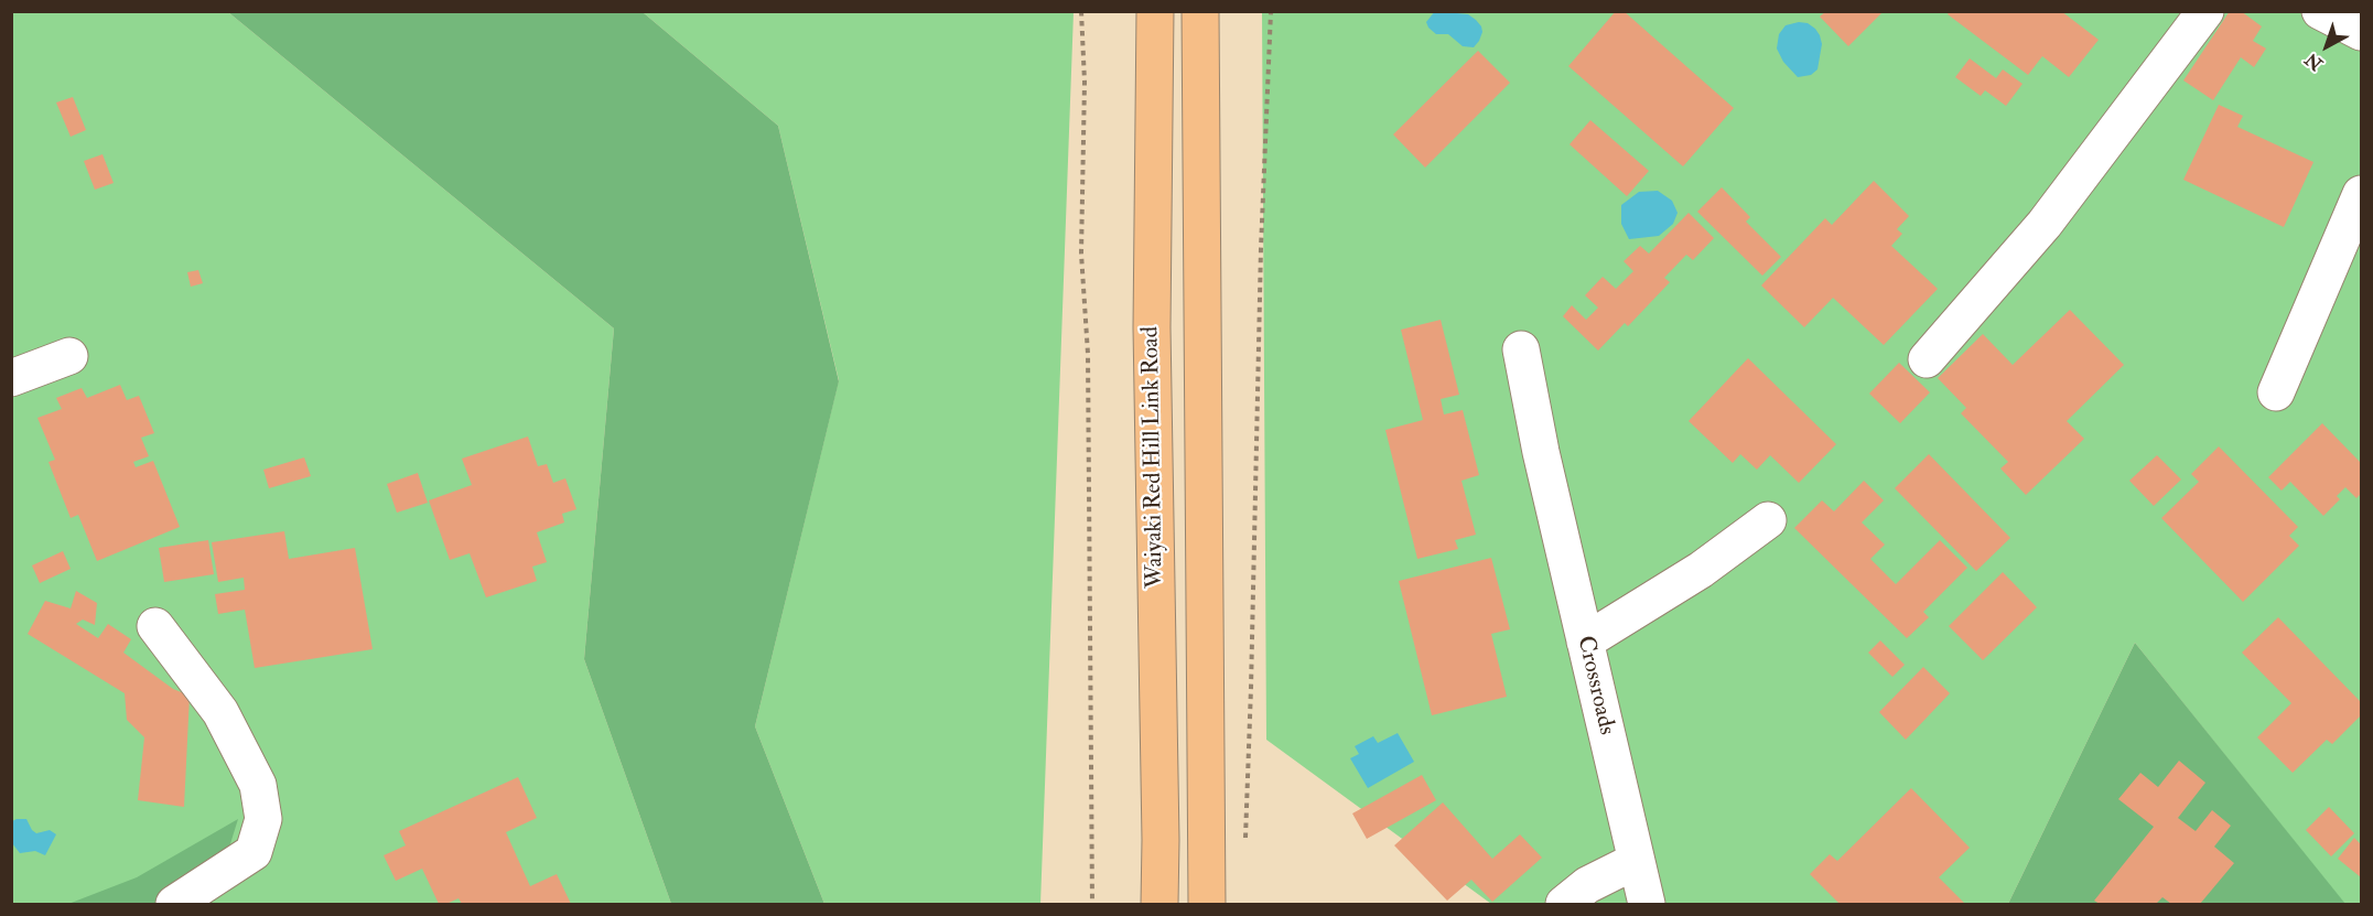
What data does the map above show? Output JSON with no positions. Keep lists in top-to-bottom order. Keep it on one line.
{"streets":{"main road":["Waiyaki Red Hill Link Road"],"street":["Crossroads"]},"north":"bottom left"}
